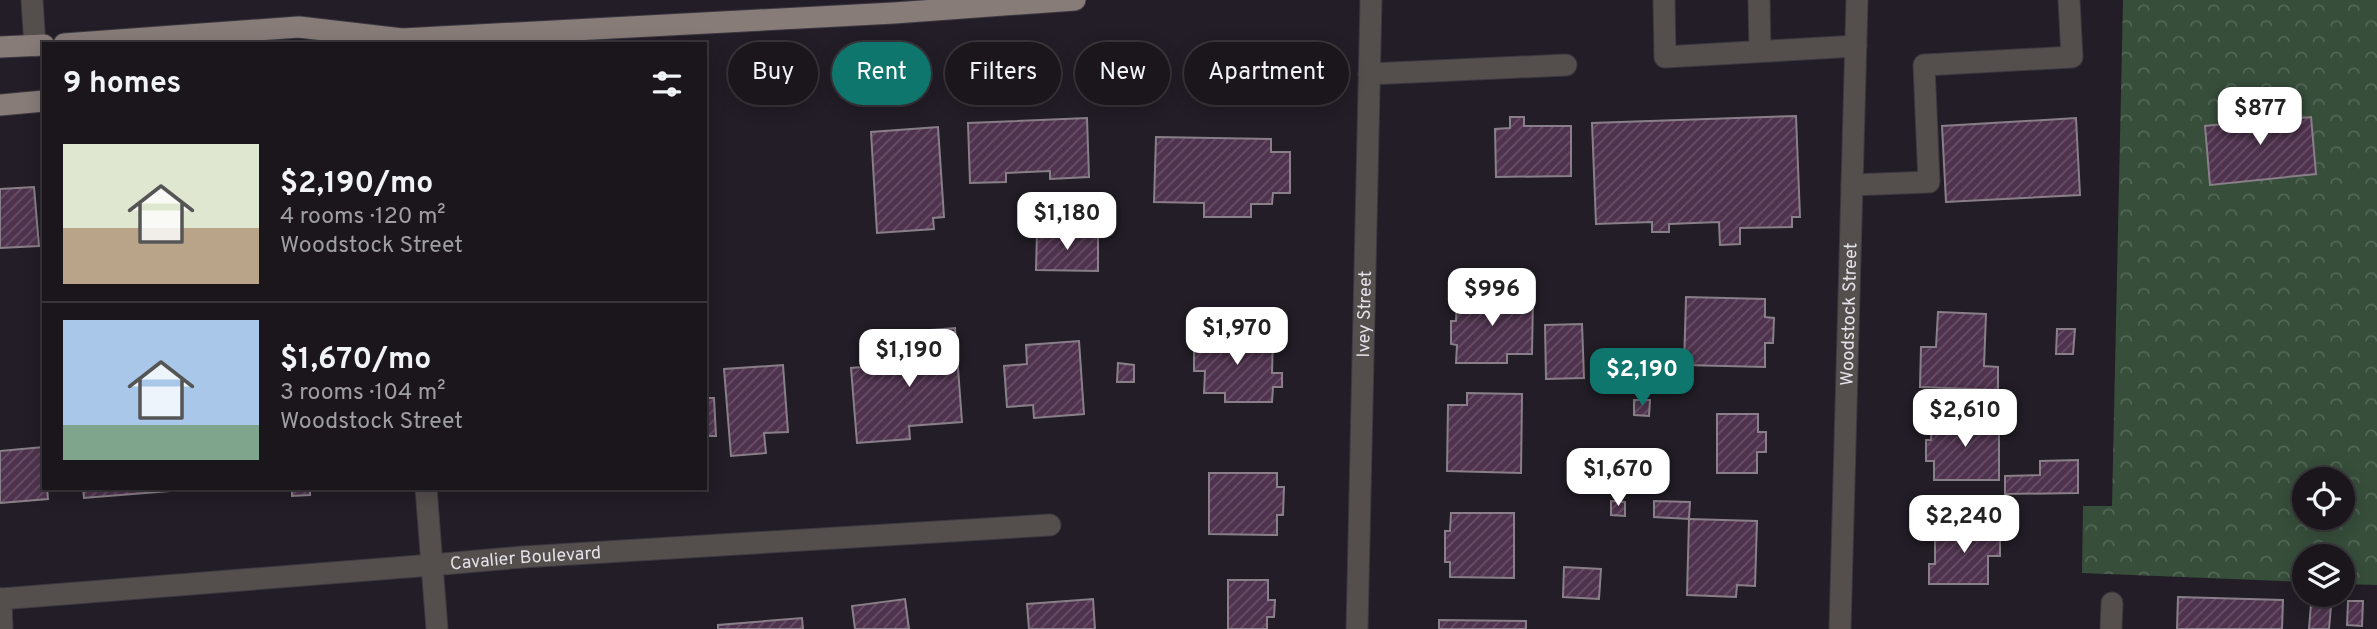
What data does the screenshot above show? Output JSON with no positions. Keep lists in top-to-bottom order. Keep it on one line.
{"streets":{"street":["Ivey Street","Woodstock Street","Cavalier Boulevard"]},"page":{"chip":["Buy","Rent","Filters","New","Apartment"],"heading":"9 homes","price":["$877","$1,180","$996","$1,970","$1,190","$2,190","$2,610","$1,670","$2,240"],"list":[{"name":"$2,190/mo","note":"4 rooms · 120 m² · Woodstock Street"},{"name":"$1,670/mo","note":"3 rooms · 104 m² · Woodstock Street"}]}}
